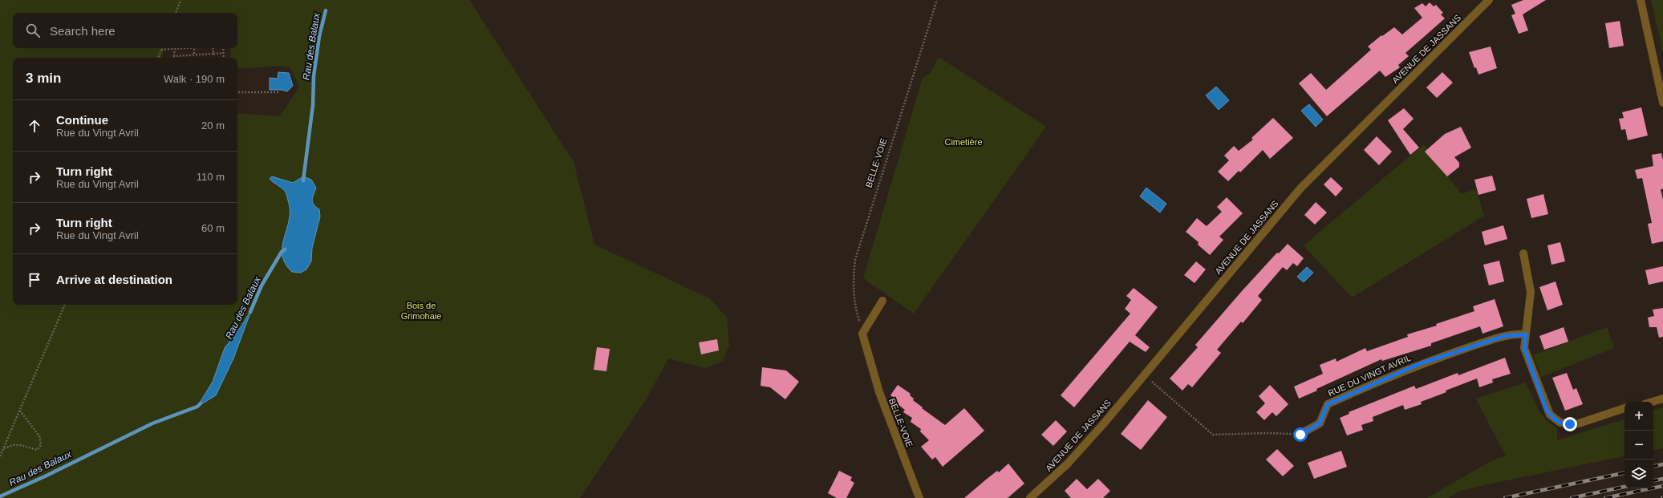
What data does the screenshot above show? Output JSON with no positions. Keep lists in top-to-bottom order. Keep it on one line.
{"streets":{"street":["AVENUE DE JASSANS","BELLE-VOIE","RUE DU VINGT AVRIL"]},"water":["Rau des Balaux"],"parks":["Cimetière","Bois de Grimohaie"],"page":{"search":"Search here","heading":["3 min","Walk · 190 m"],"list":[["Continue","Rue du Vingt Avril","20 m"],["Turn right","Rue du Vingt Avril","110 m"],["Turn right","Rue du Vingt Avril","60 m"],"Arrive at destination"],"map_buttons":["+","−"]}}
